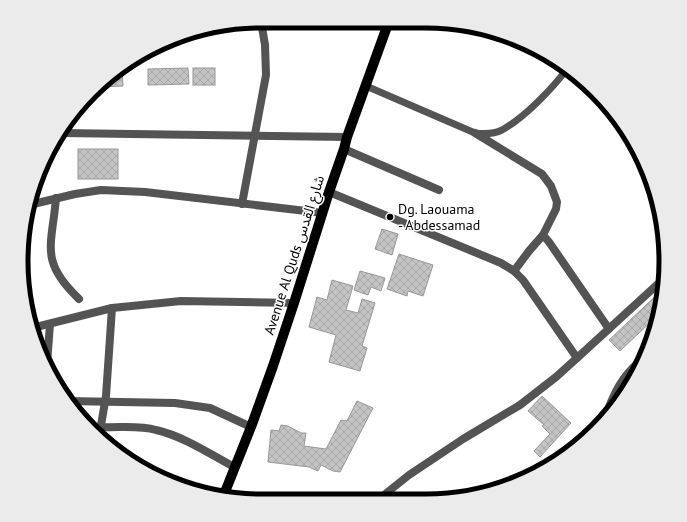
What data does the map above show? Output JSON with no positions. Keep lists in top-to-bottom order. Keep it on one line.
{"streets":{"main road":["Avenue Al Quds شارع القدس"]},"places":["Dg. Laouama - Abdessamad"]}
